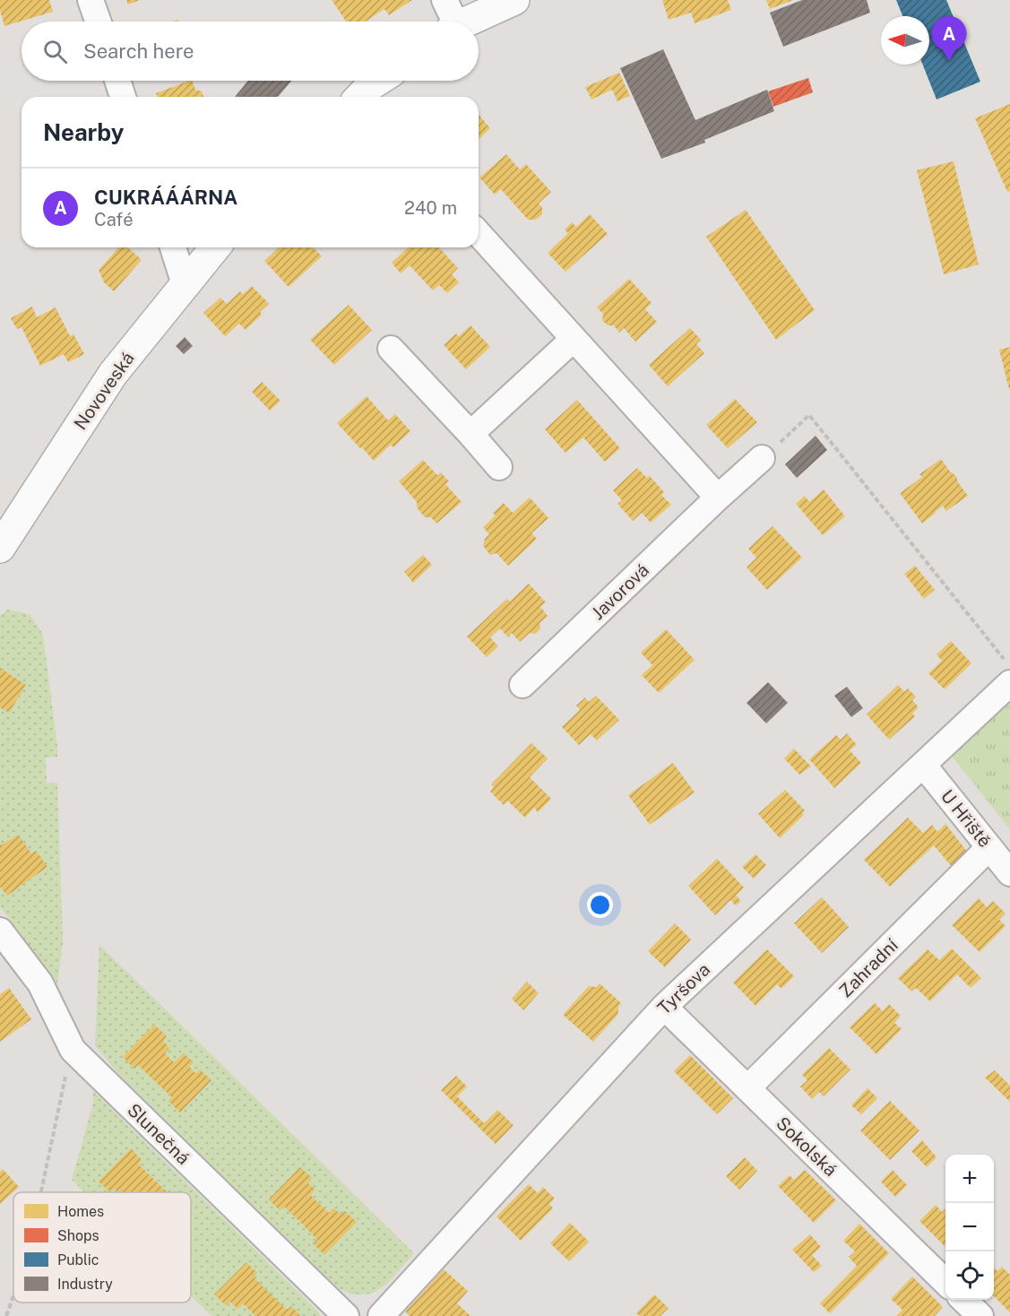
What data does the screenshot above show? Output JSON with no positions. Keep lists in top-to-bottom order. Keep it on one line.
{"streets":{"street":["Novoveská","Javorová","U Hřiště","Zahradní","Tyršova","Slunečná","Sokolská"]},"crossings":[["U Hřiště","Zahradní"],["U Hřiště","Tyršova"],["Zahradní","Sokolská"],["Tyršova","Sokolská"]],"legend":["Homes","Shops","Public","Industry"],"north":"left","page":{"pins":"A","search":"Search here","heading":"Nearby","list":[{"mark":"A","name":"CUKRÁÁÁRNA","note":"Café","value":"240 m"}],"map_buttons":["+","−"]}}
